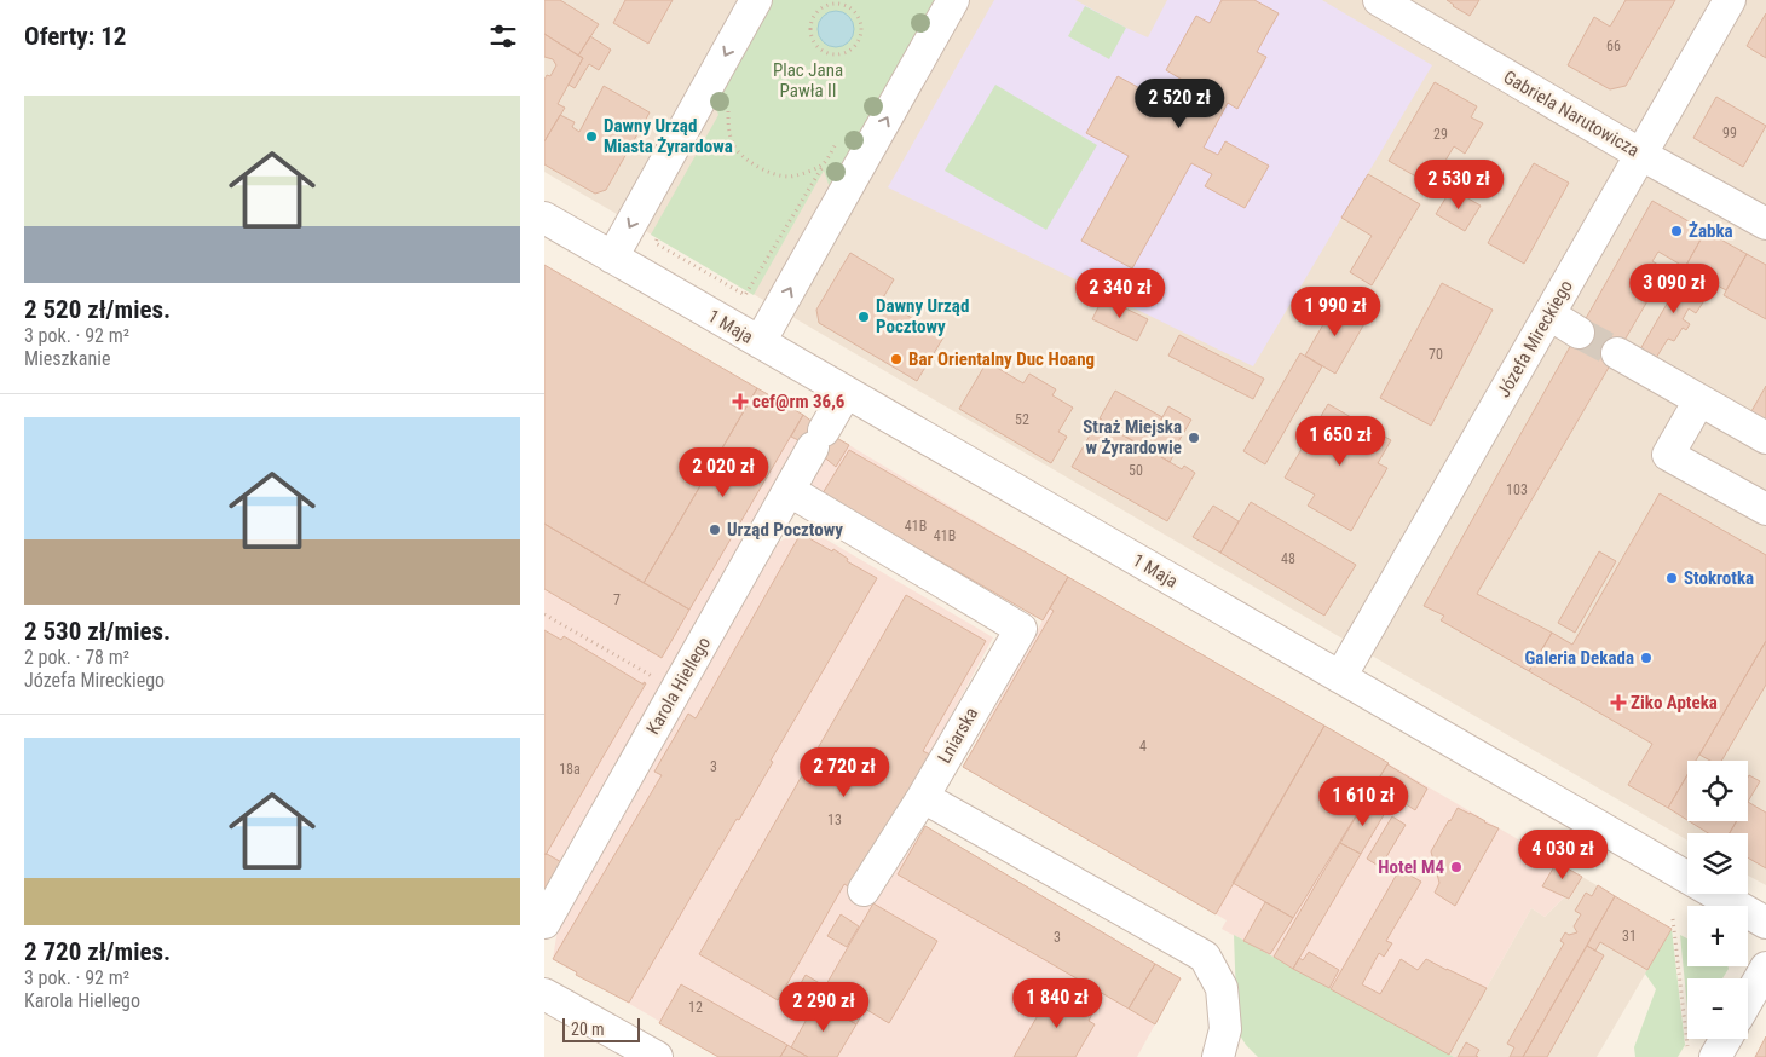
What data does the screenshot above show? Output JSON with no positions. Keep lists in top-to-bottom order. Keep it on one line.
{"streets":{"street":["Gabriela Narutowicza","1 Maja","Józefa Mireckiego","Karola Hiellego","Lniarska"]},"crossings":[["Gabriela Narutowicza","Józefa Mireckiego"],["1 Maja","Józefa Mireckiego"],["1 Maja","Karola Hiellego"],["Karola Hiellego","Lniarska"]],"parks":["Plac Jana Pawła II"],"places":{"other":["Dawny Urząd Miasta Żyrardowa","Żabka","Dawny Urząd Pocztowy","Bar Orientalny Duc Hoang","Straż Miejska w Żyrardowie","Urząd Pocztowy","Stokrotka","Galeria Dekada","Hotel M4"],"health":["cef@rm 36,6","Ziko Apteka"]},"house_numbers":["66","99","29","70","52","50","103","41B","41B","48","7","4","3","18a","13","31","3","12"],"scale_bar":"20 m","page":{"heading":"Oferty: 12","list":[{"name":"2 520 zł/mies.","note":"3 pok. · 92 m² · Mieszkanie"},{"name":"2 530 zł/mies.","note":"2 pok. · 78 m² · Józefa Mireckiego"},{"name":"2 720 zł/mies.","note":"3 pok. · 92 m² · Karola Hiellego"}],"price":["2 520 zł","2 530 zł","3 090 zł","2 340 zł","1 990 zł","1 650 zł","2 020 zł","2 720 zł","1 610 zł","4 030 zł","1 840 zł","2 290 zł"],"map_buttons":["+","−"],"scale":"20 m"}}
